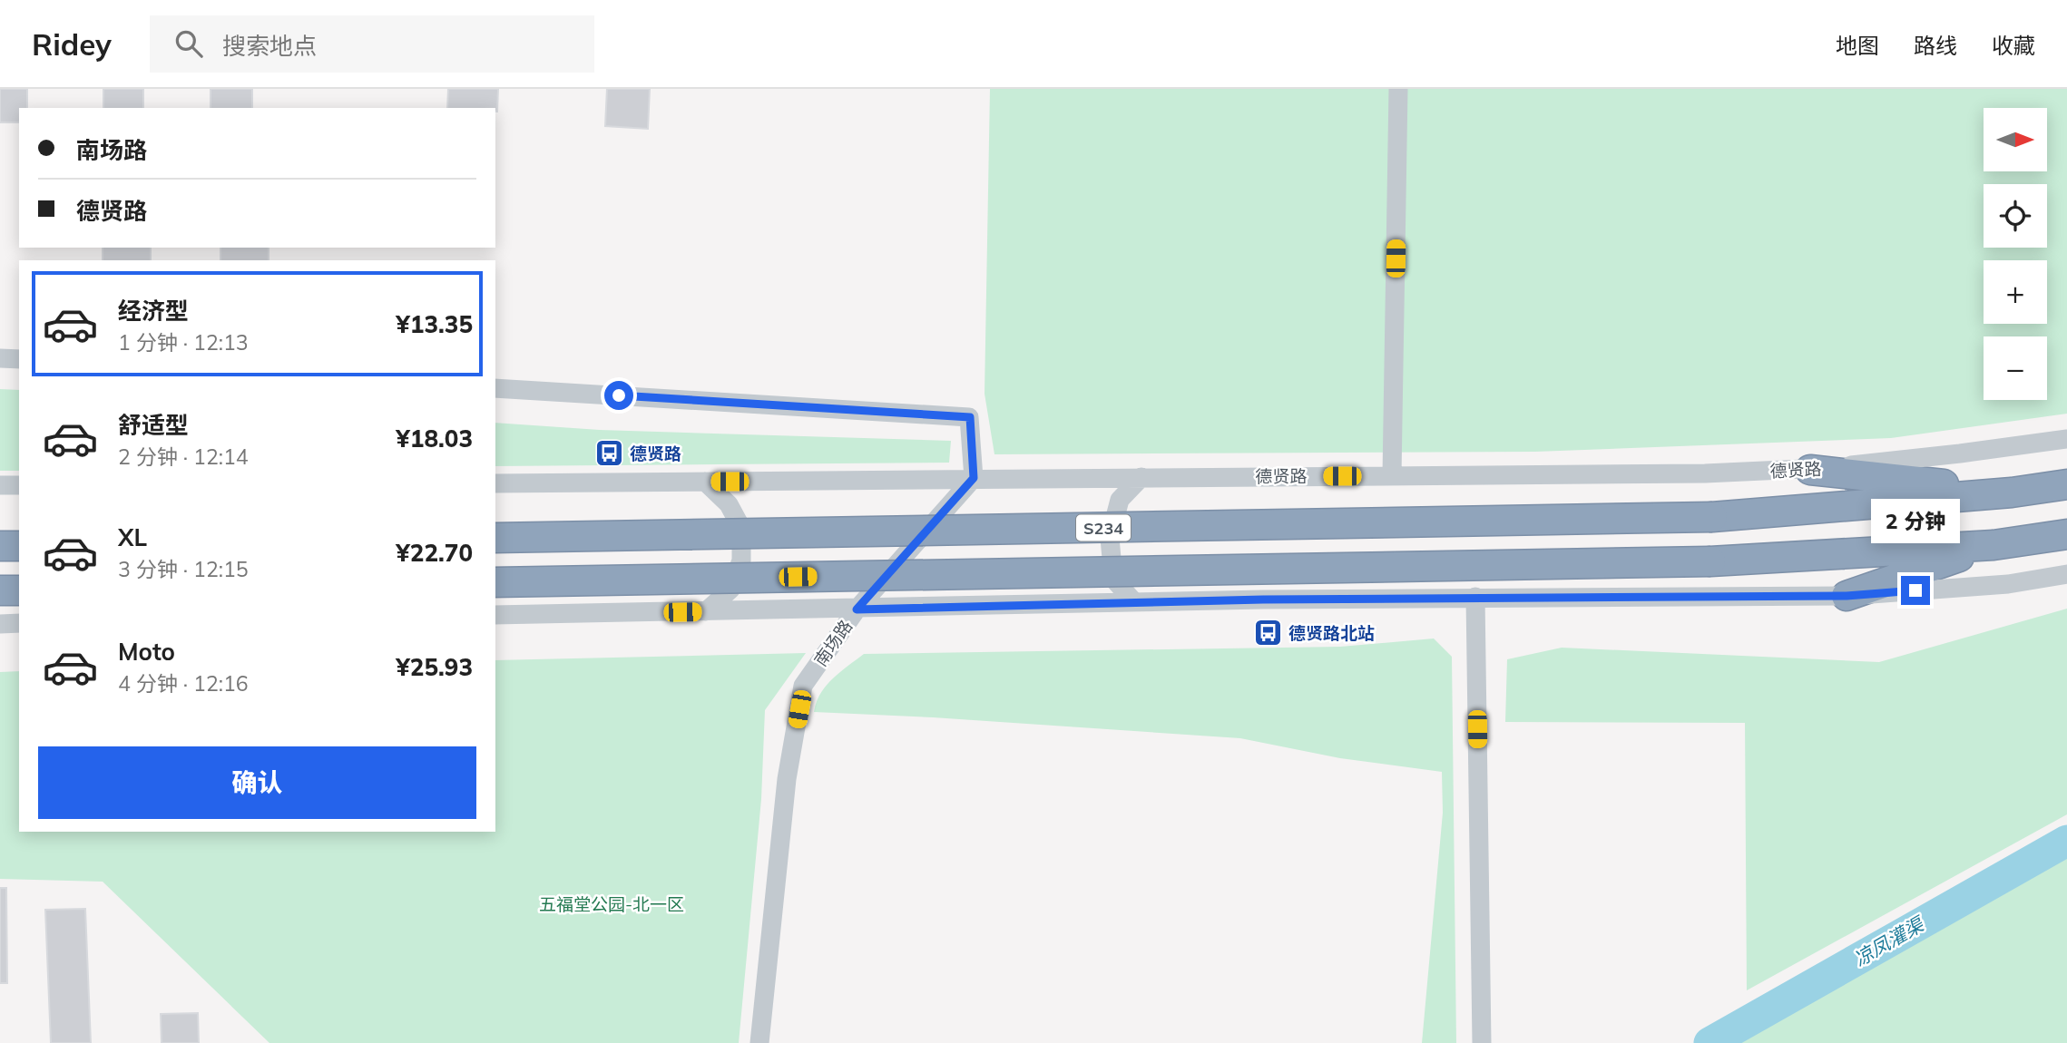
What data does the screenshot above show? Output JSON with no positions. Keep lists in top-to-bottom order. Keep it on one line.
{"streets":{"highway":["S234"],"street":["德贤路","南场路"]},"crossings":[["德贤路","南场路"]],"water":["凉凤灌渠"],"parks":["五福堂公园-北一区"],"places":{"bus stop":["德贤路","德贤路北站"]},"north":"right","page":{"header":"Ridey","search":"搜索地点","nav":["地图","路线","收藏"],"map_buttons":["+","−"],"banner":["南场路","德贤路"],"list":[{"name":"经济型","note":"1 分钟 · 12:13","value":"¥13.35"},{"name":"舒适型","note":"2 分钟 · 12:14","value":"¥18.03"},{"name":"XL","note":"3 分钟 · 12:15","value":"¥22.70"},{"name":"Moto","note":"4 分钟 · 12:16","value":"¥25.93"}],"bubble":"2 分钟","buttons":"确认"}}
